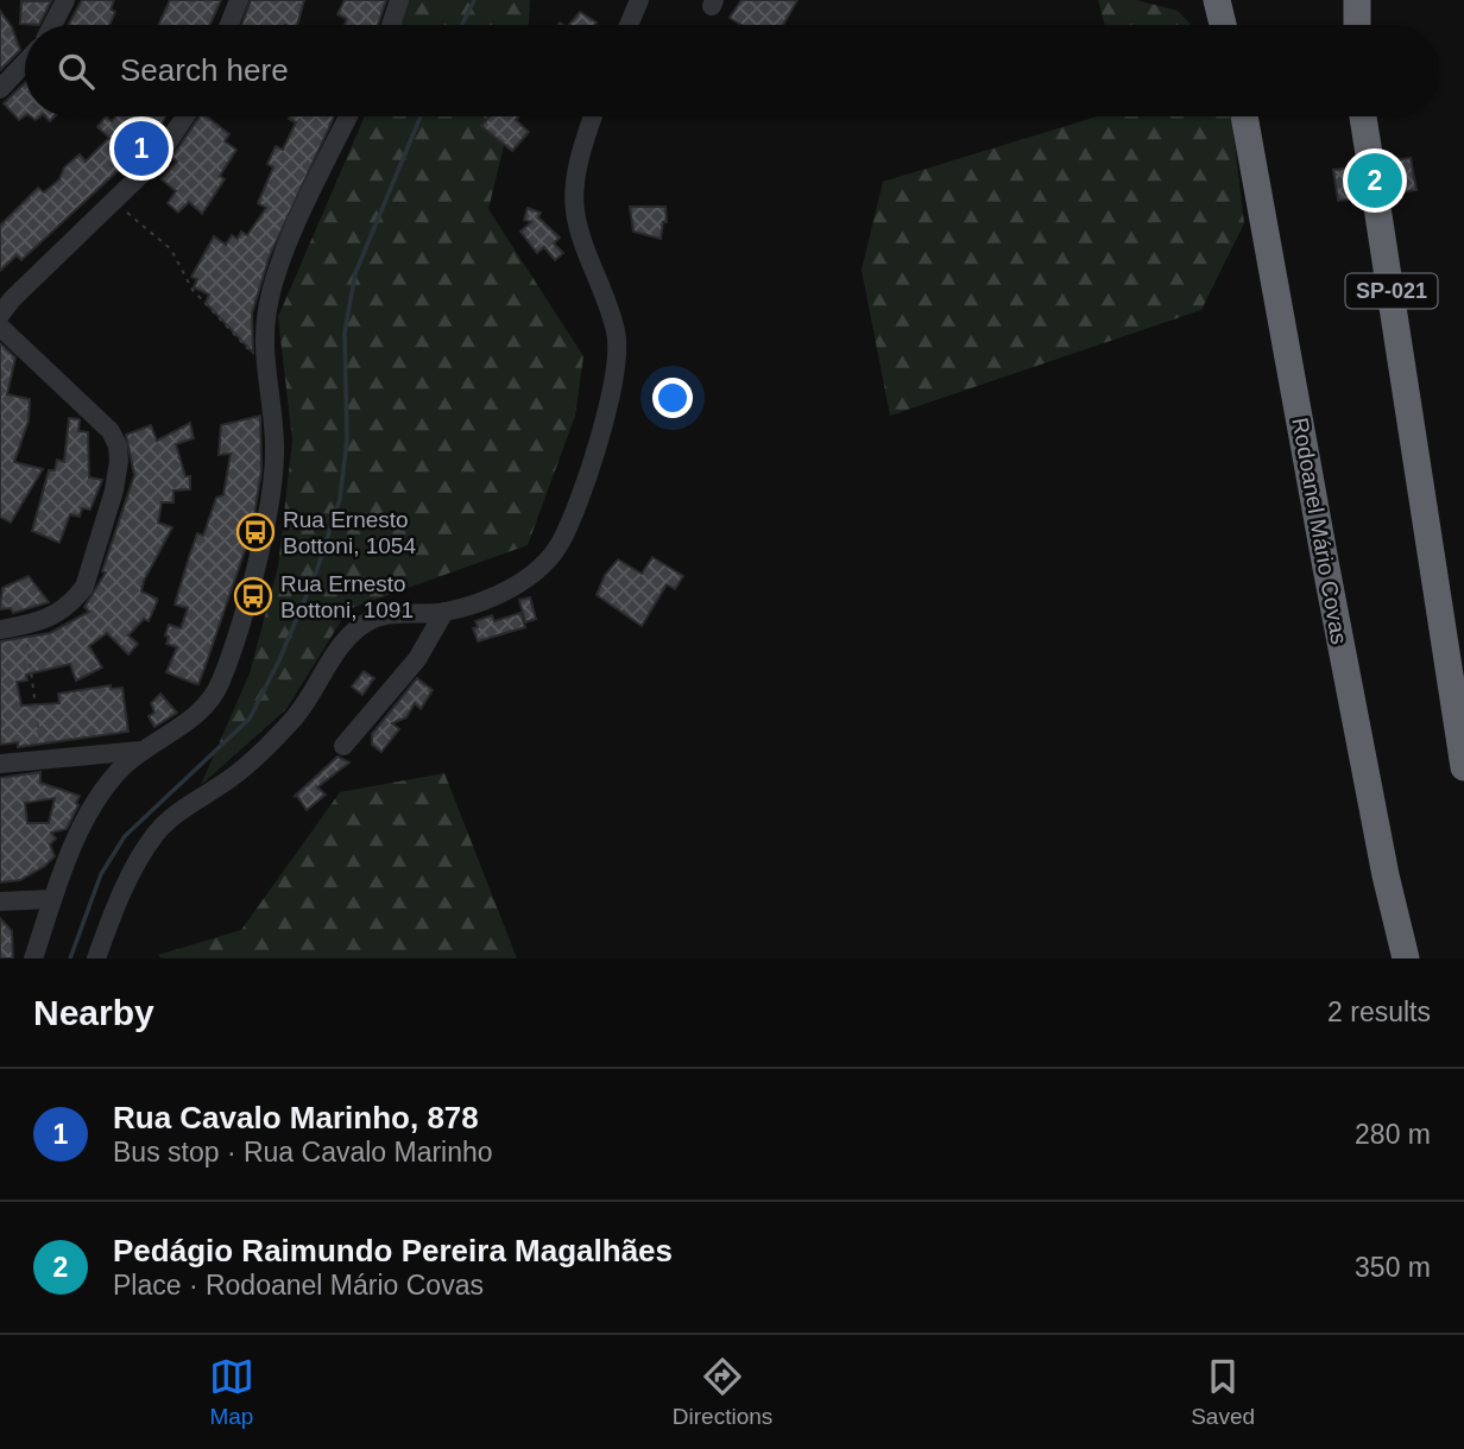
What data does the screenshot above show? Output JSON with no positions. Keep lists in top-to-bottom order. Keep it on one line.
{"streets":{"highway":["SP-021","Rodoanel Mário Covas"]},"places":{"bus stop":["Rua Ernesto Bottoni, 1054","Rua Ernesto Bottoni, 1091"]},"page":{"search":"Search here","pins":["1","2"],"heading":["Nearby","2 results"],"list":[{"mark":"1","name":"Rua Cavalo Marinho, 878","note":"Bus stop · Rua Cavalo Marinho","value":"280 m"},{"mark":"2","name":"Pedágio Raimundo Pereira Magalhães","note":"Place · Rodoanel Mário Covas","value":"350 m"}],"nav":["Map","Directions","Saved"]}}
